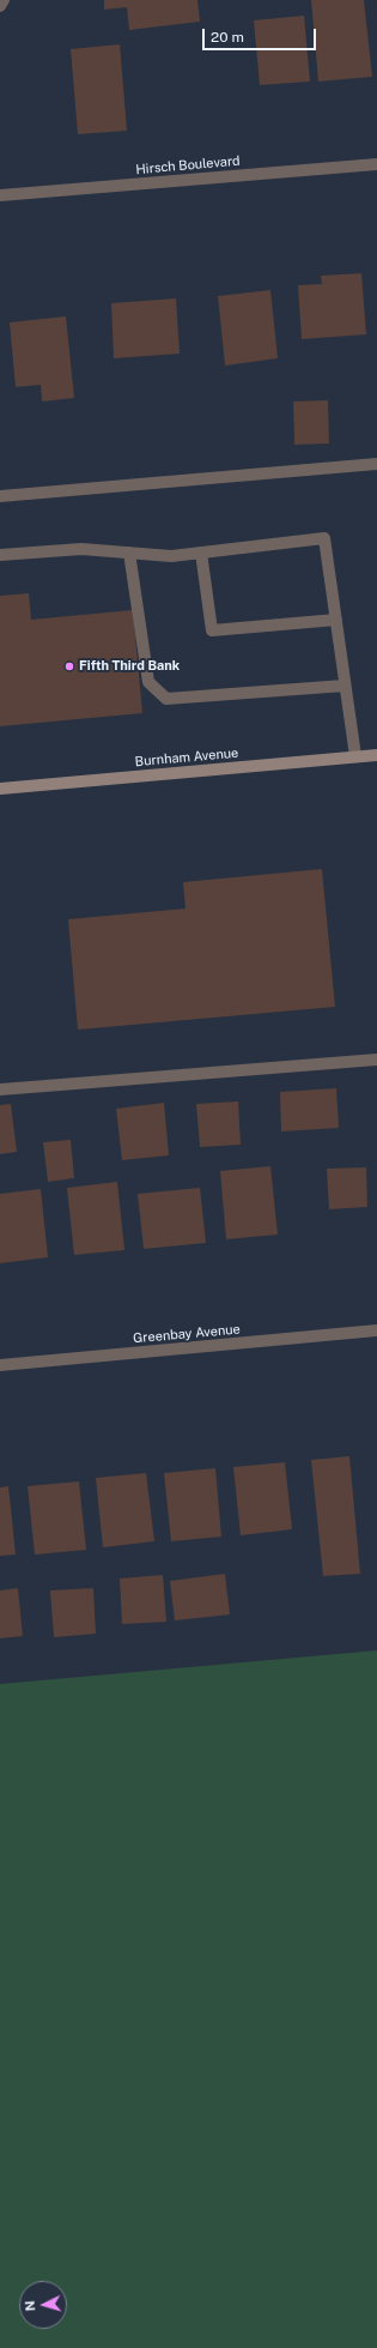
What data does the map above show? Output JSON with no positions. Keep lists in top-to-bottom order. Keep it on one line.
{"streets":{"main road":["Burnham Avenue"],"street":["Hirsch Boulevard","Greenbay Avenue"]},"places":["Fifth Third Bank"],"scale_bar":"20 m","north":"left"}
